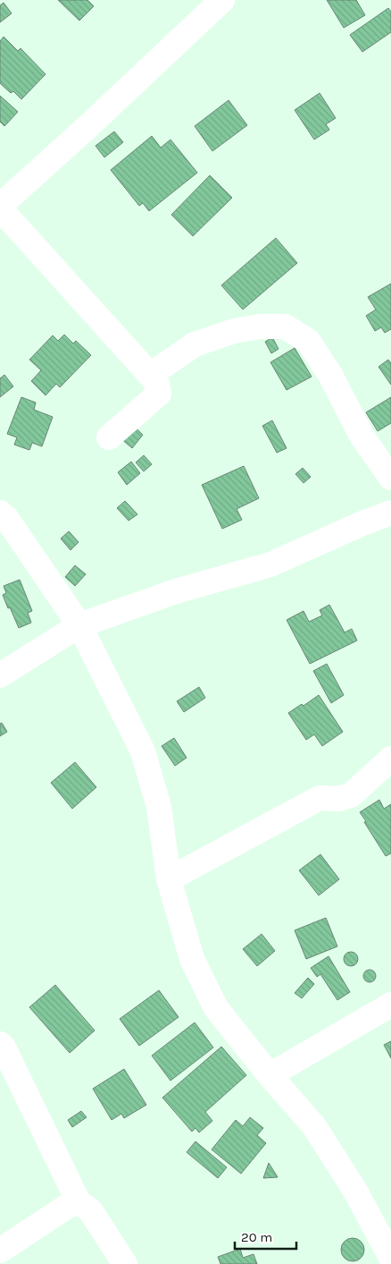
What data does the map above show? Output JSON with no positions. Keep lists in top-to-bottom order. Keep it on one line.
{"scale_bar":"20 m"}
